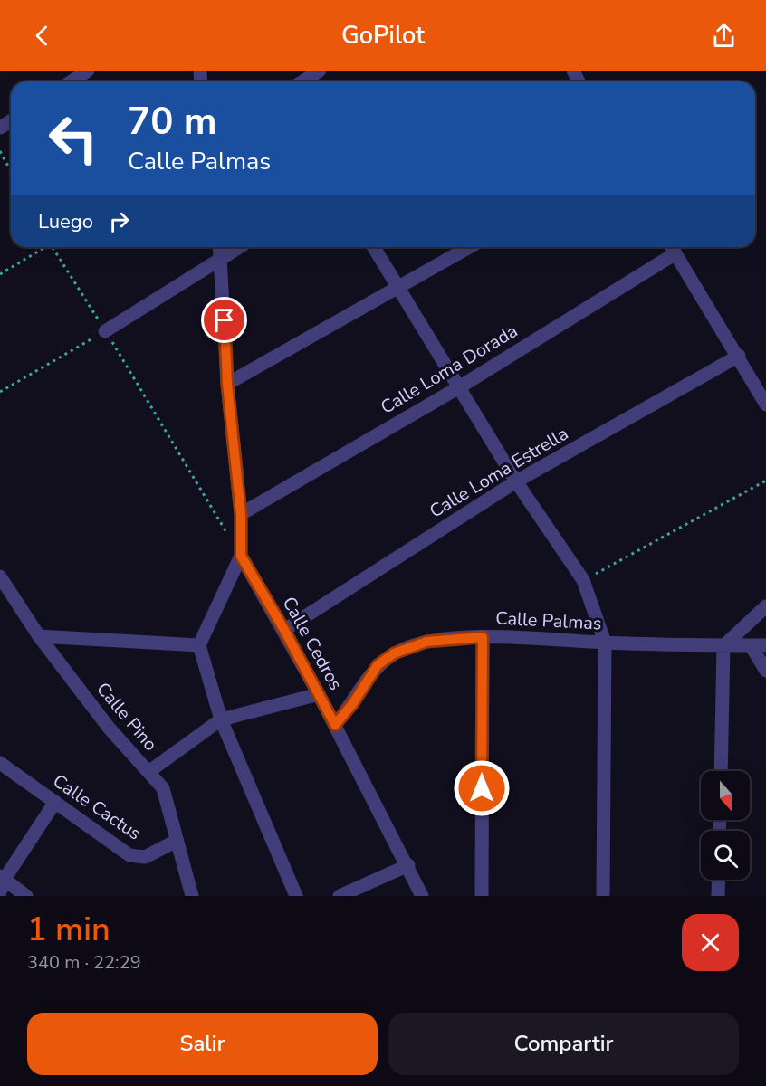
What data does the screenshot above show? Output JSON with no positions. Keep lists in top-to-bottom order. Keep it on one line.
{"streets":{"street":["Calle Loma Dorada","Calle Loma Estrella","Calle Palmas","Calle Cedros","Calle Pino","Calle Cactus"]},"crossings":[["Calle Loma Estrella","Calle Cedros"],["Calle Palmas","Calle Cedros"],["Calle Pino","Calle Cactus"]],"north":"bottom","page":{"header":"GoPilot","turn":["70 m","Calle Palmas"],"then":"Luego","heading":["1 min","340 m · 22:29"],"buttons":["Salir","Compartir"]}}
